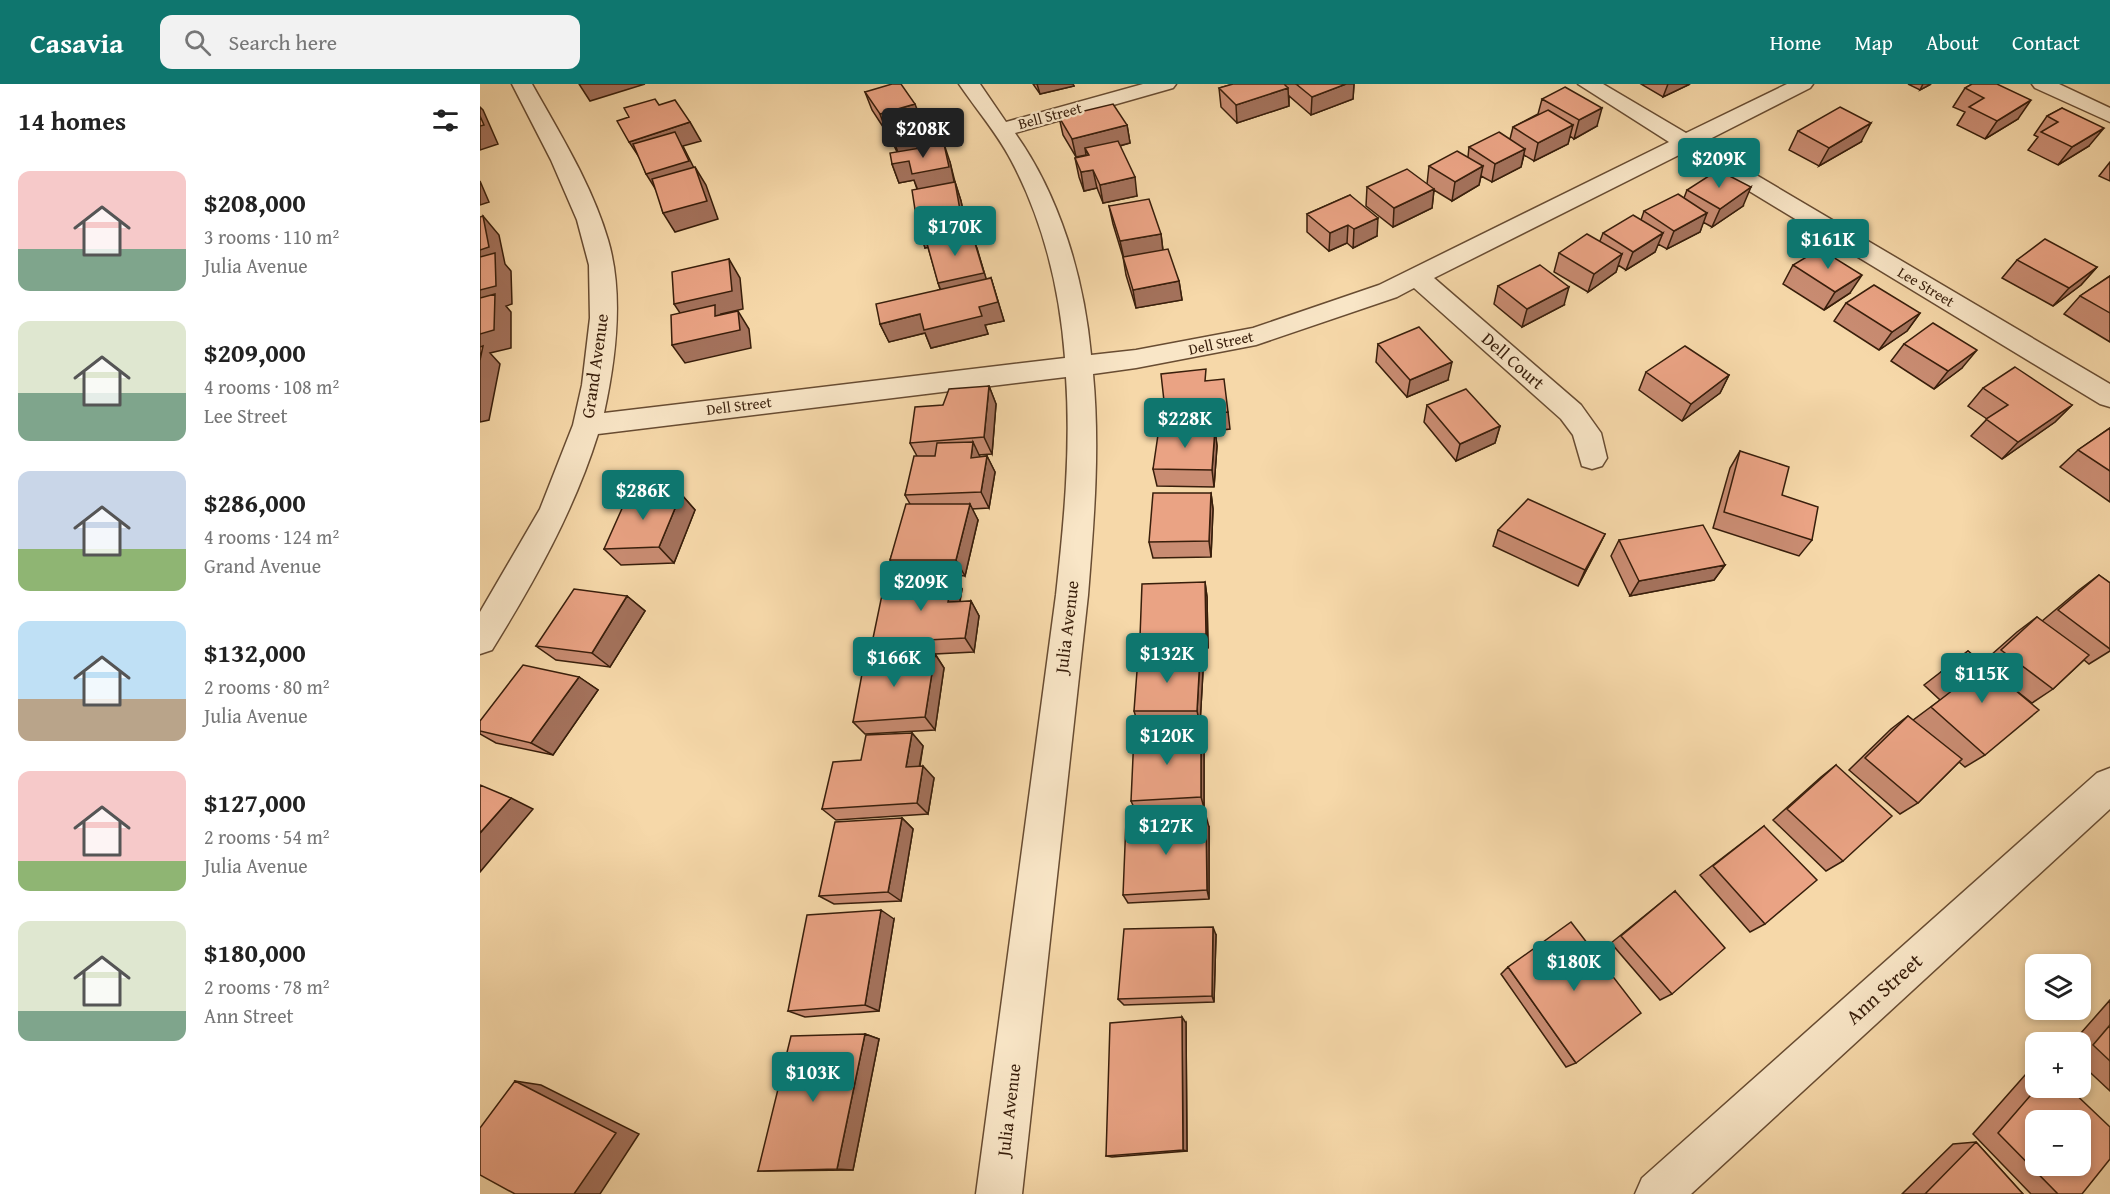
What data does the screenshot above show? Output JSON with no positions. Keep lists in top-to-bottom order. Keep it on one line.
{"streets":{"street":["Bell Street","Lee Street","Dell Street","Dell Court","Grand Avenue","Julia Avenue","Ann Street"]},"crossings":[["Bell Street","Julia Avenue"],["Lee Street","Dell Street"],["Dell Street","Dell Court"],["Dell Street","Grand Avenue"],["Dell Street","Julia Avenue"]],"page":{"header":"Casavia","search":"Search here","nav":["Home","Map","About","Contact"],"heading":"14 homes","price":["$208K","$209K","$170K","$161K","$228K","$286K","$209K","$132K","$166K","$115K","$120K","$127K","$180K","$103K"],"list":[{"name":"$208,000","note":"3 rooms · 110 m² · Julia Avenue"},{"name":"$209,000","note":"4 rooms · 108 m² · Lee Street"},{"name":"$286,000","note":"4 rooms · 124 m² · Grand Avenue"},{"name":"$132,000","note":"2 rooms · 80 m² · Julia Avenue"},{"name":"$127,000","note":"2 rooms · 54 m² · Julia Avenue"},{"name":"$180,000","note":"2 rooms · 78 m² · Ann Street"}],"map_buttons":["+","−"]}}
